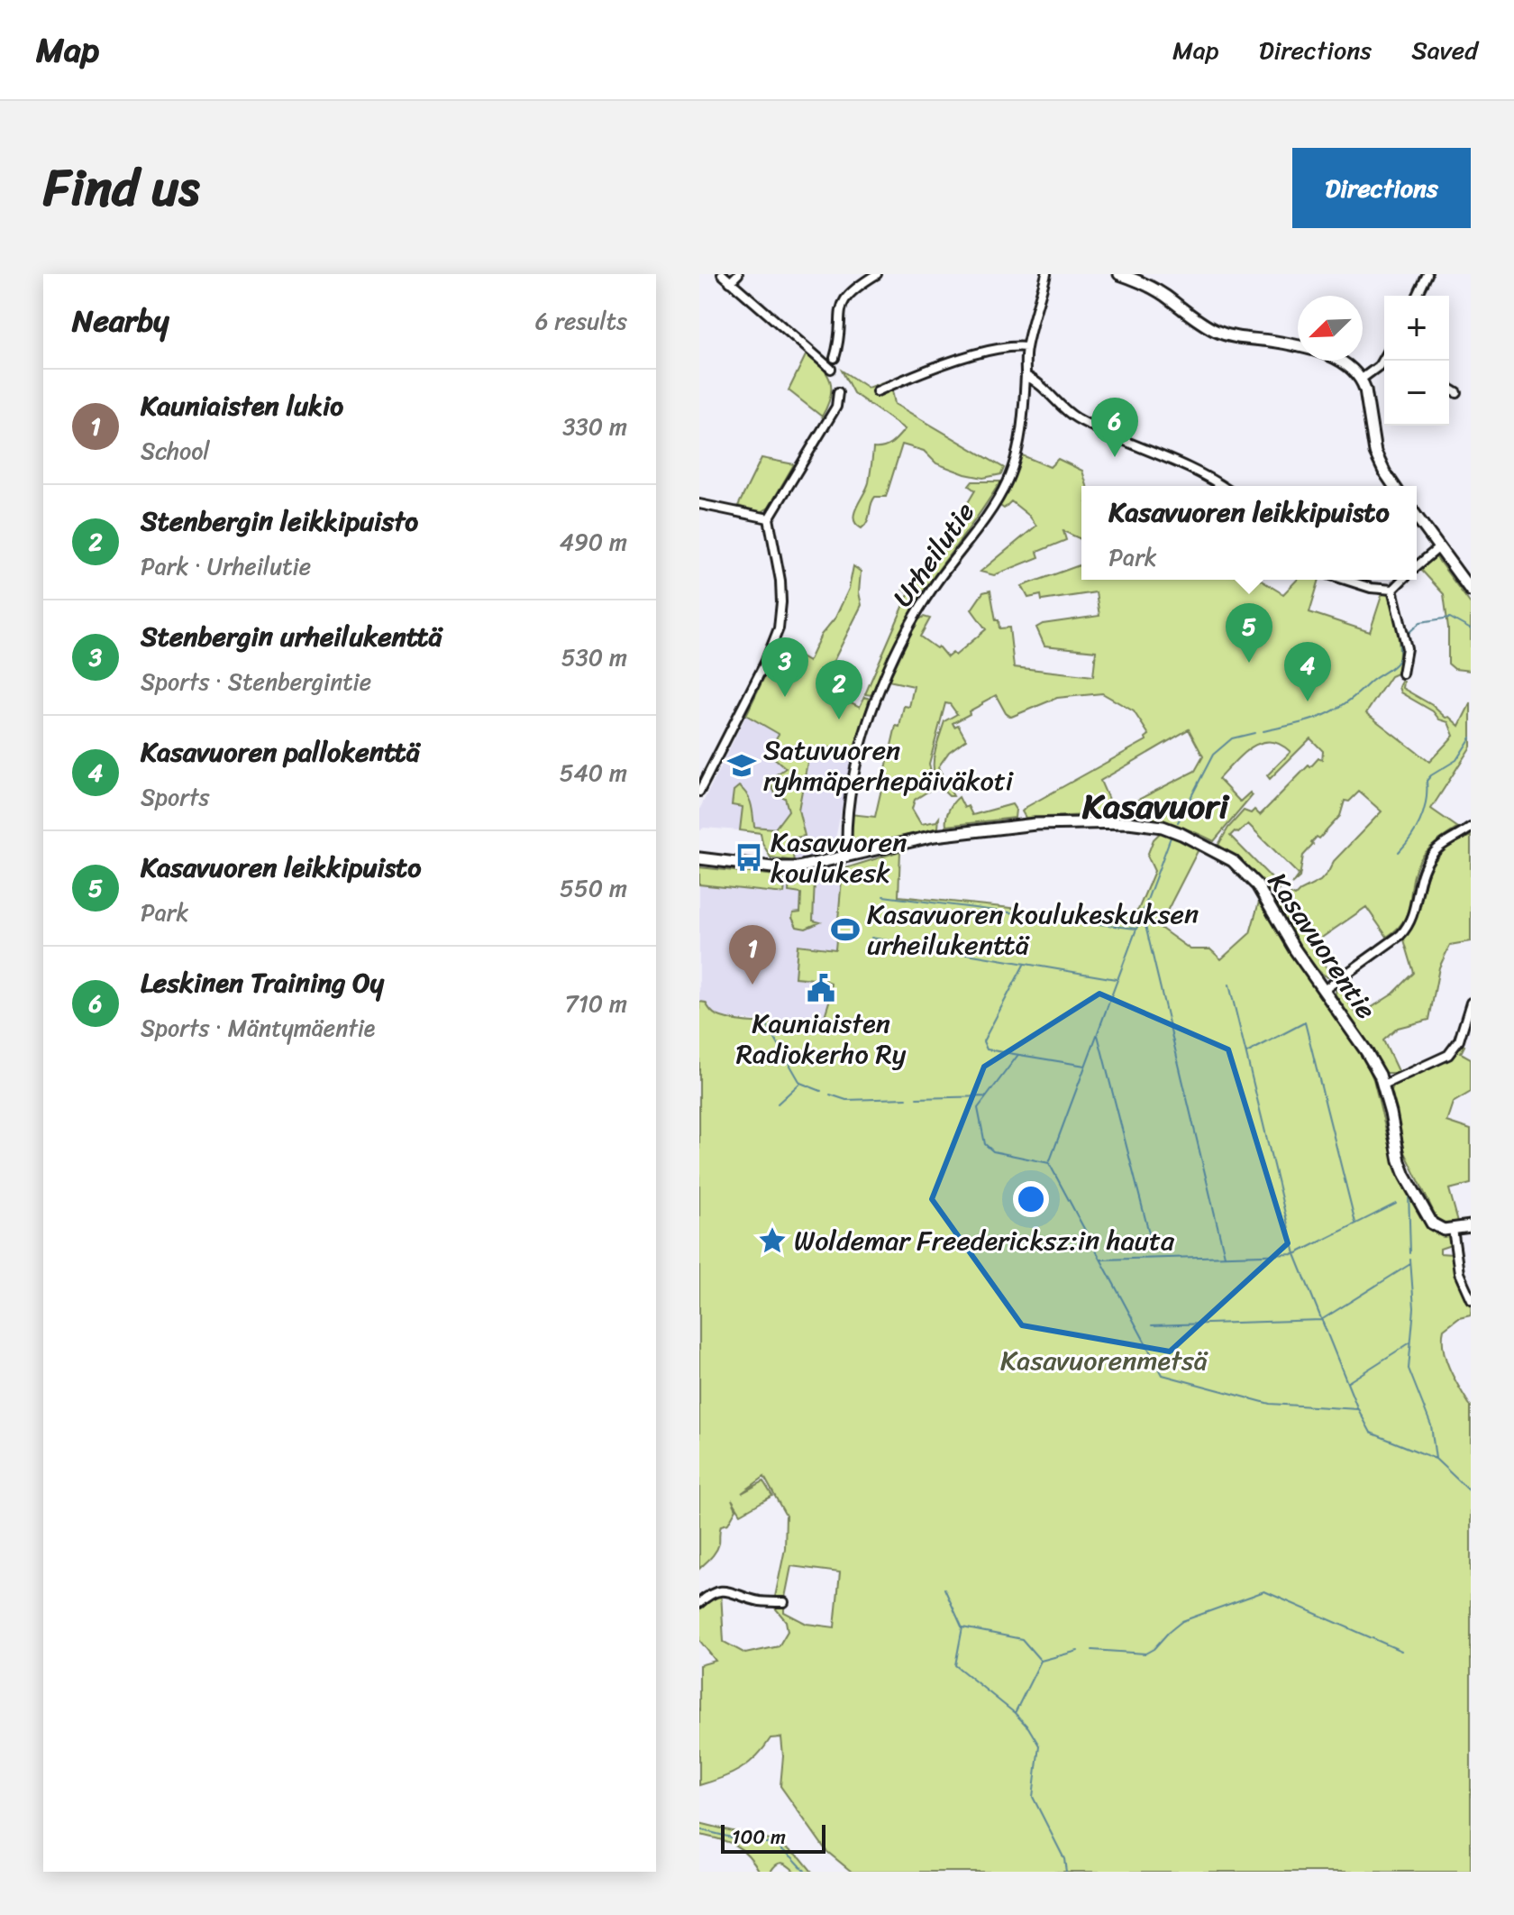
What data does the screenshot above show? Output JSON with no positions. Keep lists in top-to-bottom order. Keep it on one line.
{"streets":{"street":["Urheilutie","Kasavuorentie"]},"crossings":[["Urheilutie","Kasavuorentie"]],"districts":["Kasavuori"],"parks":["Kasavuorenmetsä"],"places":{"school or university":["Satuvuoren ryhmäperhepäiväkoti"],"bus stop":["Kasavuoren koulukesk"],"sports":["Kasavuoren koulukeskuksen urheilukenttä"],"public building":["Kauniaisten Radiokerho Ry"],"place":["Woldemar Freedericksz:in hauta"]},"scale_bar":"100 m","north":"bottom left","page":{"header":"Map","nav":["Map","Directions","Saved"],"title":"Find us","buttons":"Directions","heading":["Nearby","6 results"],"map_buttons":["+","−"],"list":[{"mark":"1","name":"Kauniaisten lukio","note":"School","value":"330 m"},{"mark":"2","name":"Stenbergin leikkipuisto","note":"Park · Urheilutie","value":"490 m"},{"mark":"3","name":"Stenbergin urheilukenttä","note":"Sports · Stenbergintie","value":"530 m"},{"mark":"4","name":"Kasavuoren pallokenttä","note":"Sports","value":"540 m"},{"mark":"5","name":"Kasavuoren leikkipuisto","note":"Park","value":"550 m"},{"mark":"6","name":"Leskinen Training Oy","note":"Sports · Mäntymäentie","value":"710 m"}],"pins":["6","5","3","4","2","1"],"popup":["Kasavuoren leikkipuisto","Park"],"scale":"100 m"}}
